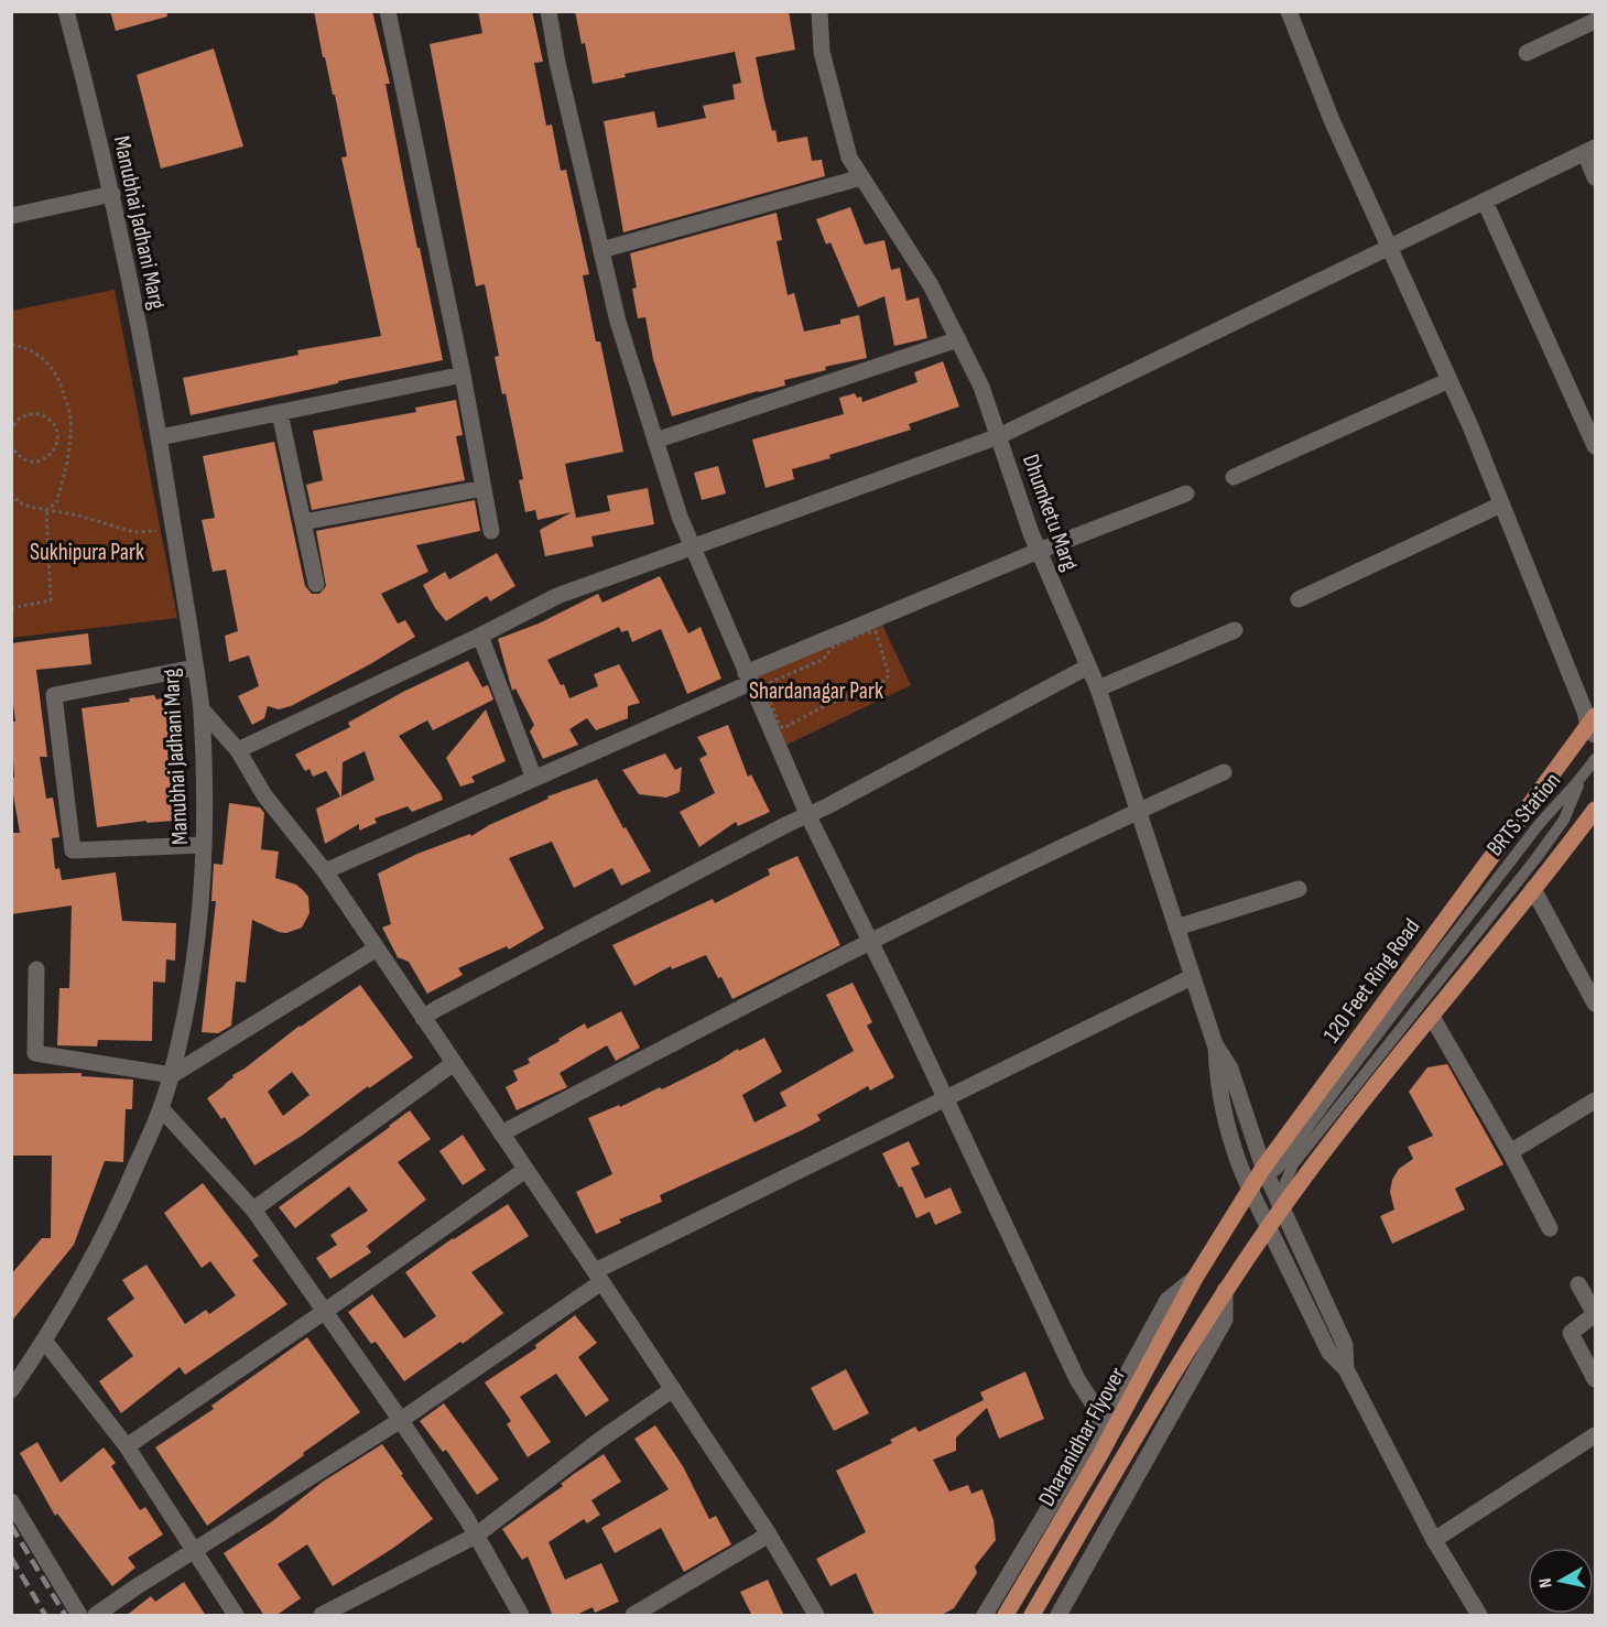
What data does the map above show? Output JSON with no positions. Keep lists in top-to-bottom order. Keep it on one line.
{"streets":{"main road":["120 Feet Ring Road","Dharanidhar Flyover"],"street":["Manubhai Jadhani Marg","Dhumketu Marg"],"lane":["BRTS Station"]},"crossings":[["BRTS Station","120 Feet Ring Road"],["120 Feet Ring Road","Dharanidhar Flyover"]],"parks":["Sukhipura Park","Shardanagar Park"],"north":"left"}
